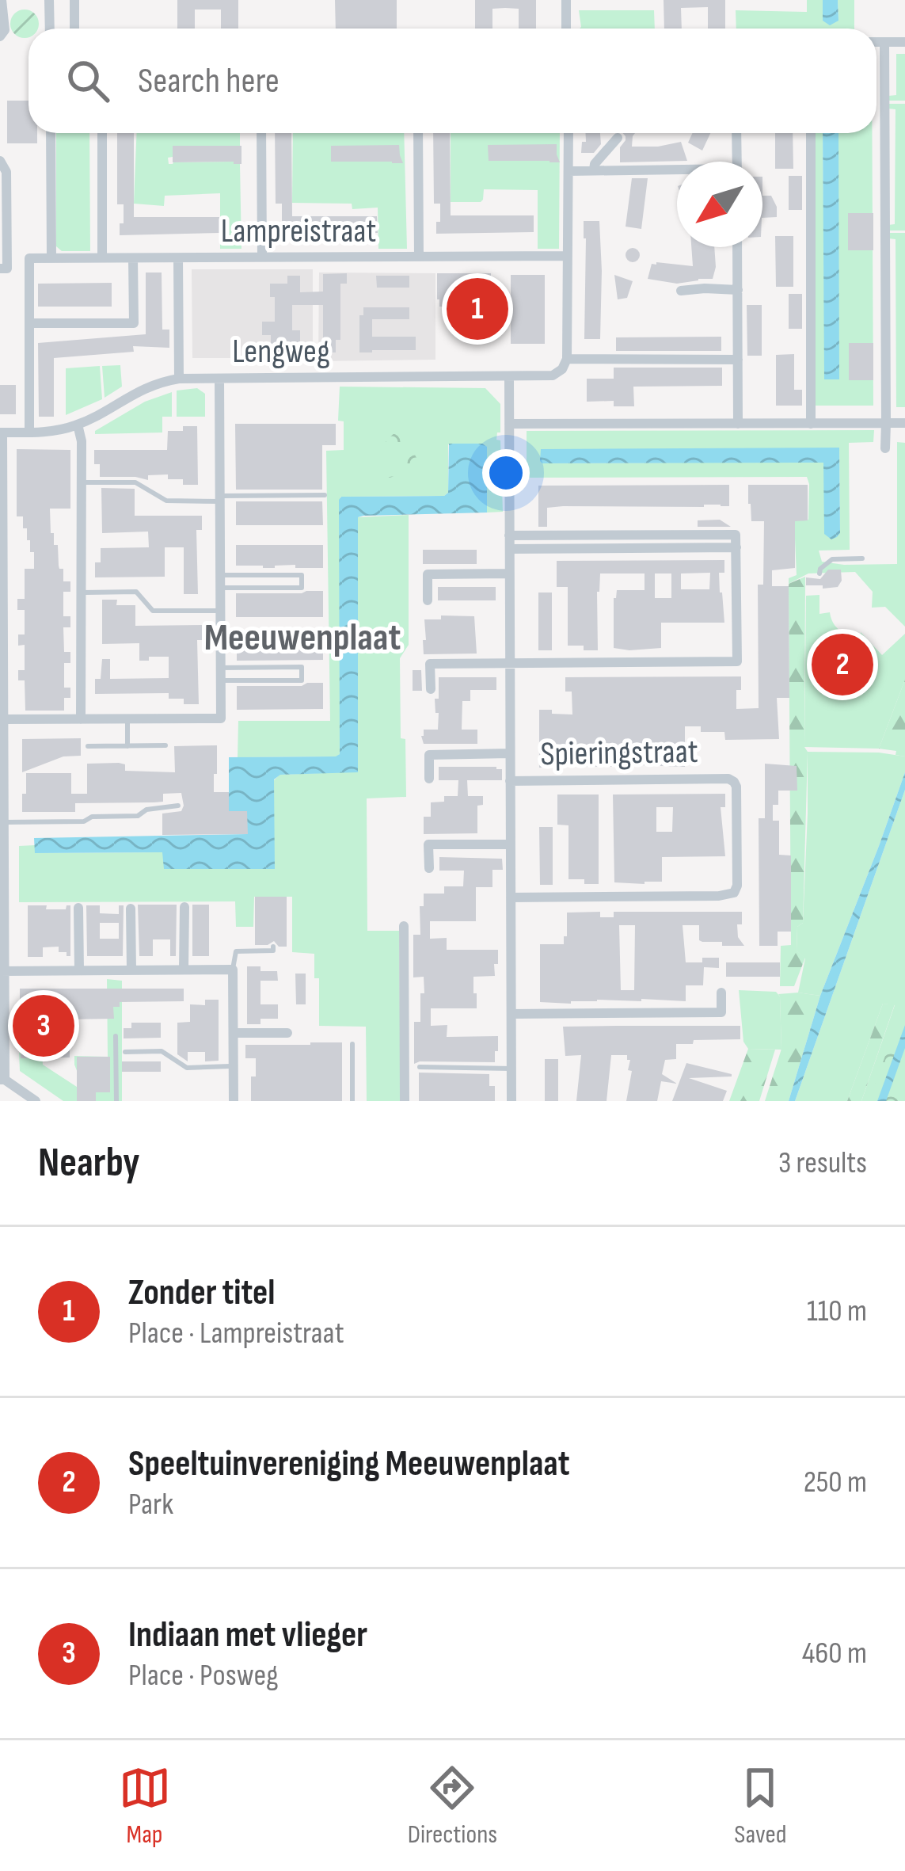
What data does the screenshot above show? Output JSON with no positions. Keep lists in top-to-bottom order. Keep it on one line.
{"streets":{"street":["Lampreistraat","Lengweg","Spieringstraat"]},"districts":["Meeuwenplaat"],"north":"bottom left","page":{"search":"Search here","pins":["1","2","3"],"heading":["Nearby","3 results"],"list":[{"mark":"1","name":"Zonder titel","note":"Place · Lampreistraat","value":"110 m"},{"mark":"2","name":"Speeltuinvereniging Meeuwenplaat","note":"Park","value":"250 m"},{"mark":"3","name":"Indiaan met vlieger","note":"Place · Posweg","value":"460 m"}],"nav":["Map","Directions","Saved"]}}
